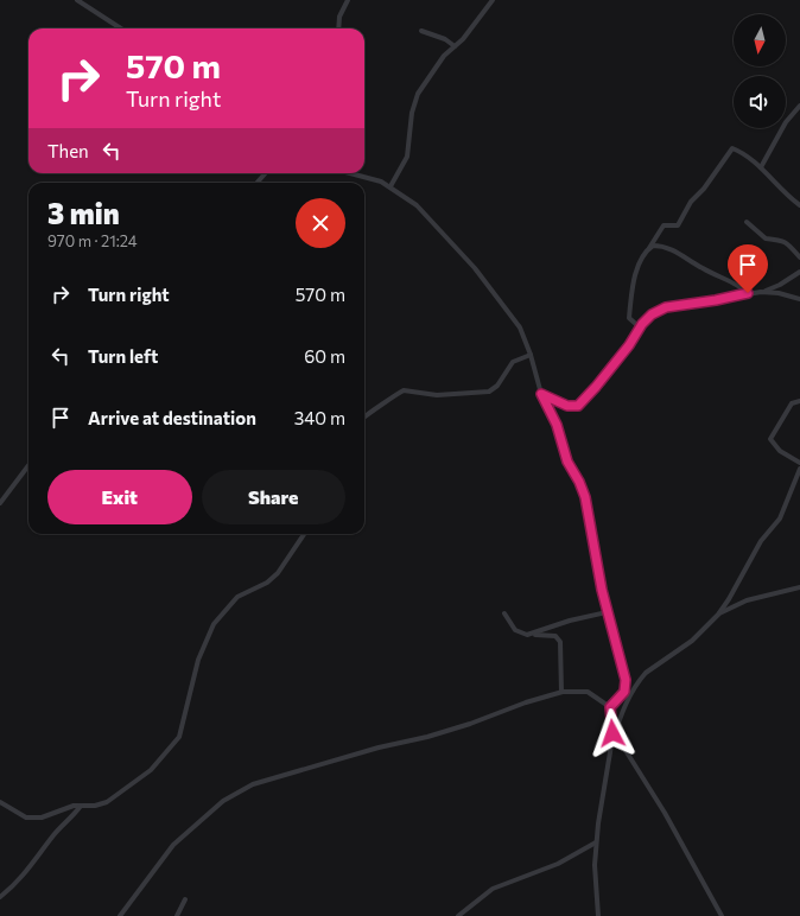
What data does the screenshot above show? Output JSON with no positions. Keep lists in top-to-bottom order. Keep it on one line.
{"north":"bottom","page":{"turn":["570 m","Turn right"],"then":"Then","heading":["3 min","970 m · 21:24"],"list":[{"name":"Turn right","value":"570 m"},{"name":"Turn left","value":"60 m"},{"name":"Arrive at destination","value":"340 m"}],"buttons":["Exit","Share"]}}
